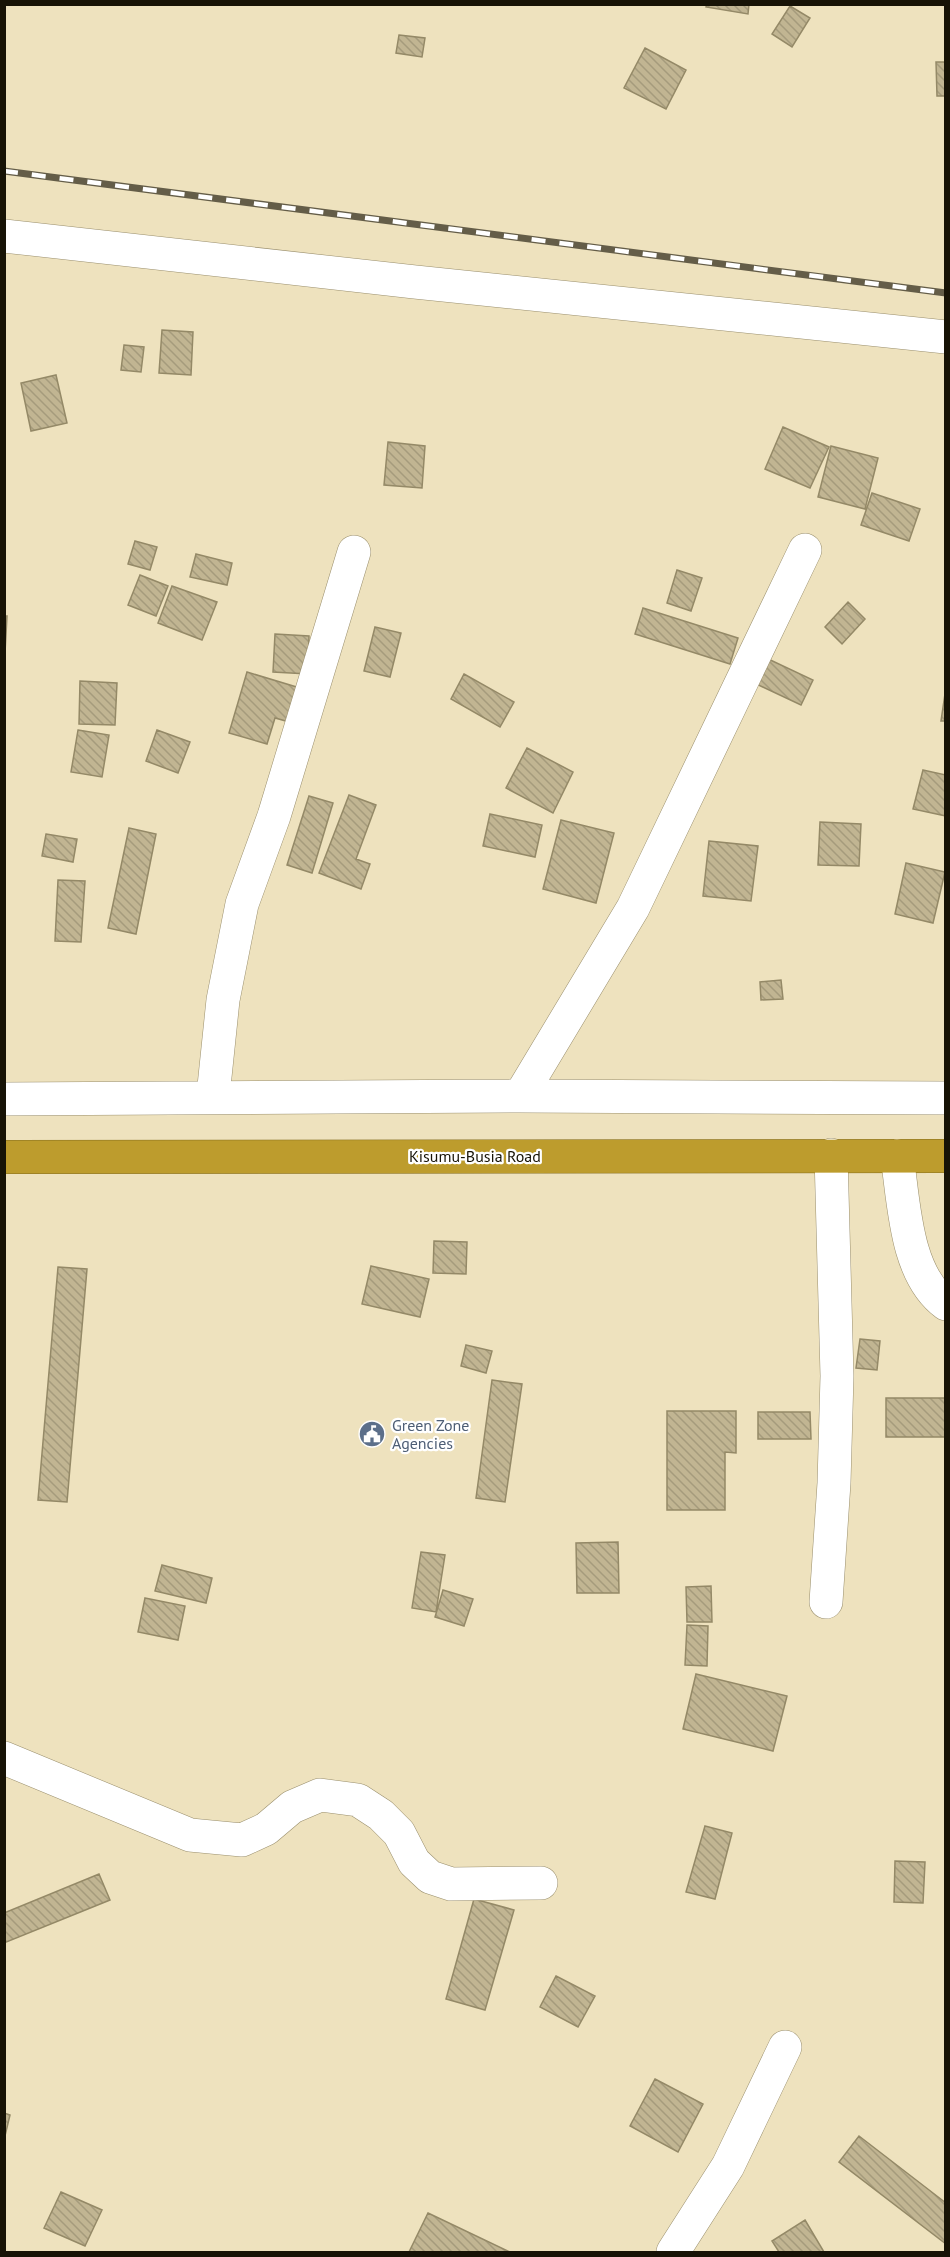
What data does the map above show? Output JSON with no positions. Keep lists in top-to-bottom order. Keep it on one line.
{"streets":{"highway":["Kisumu-Busia Road"]},"places":{"public building":["Green Zone Agencies"]}}
